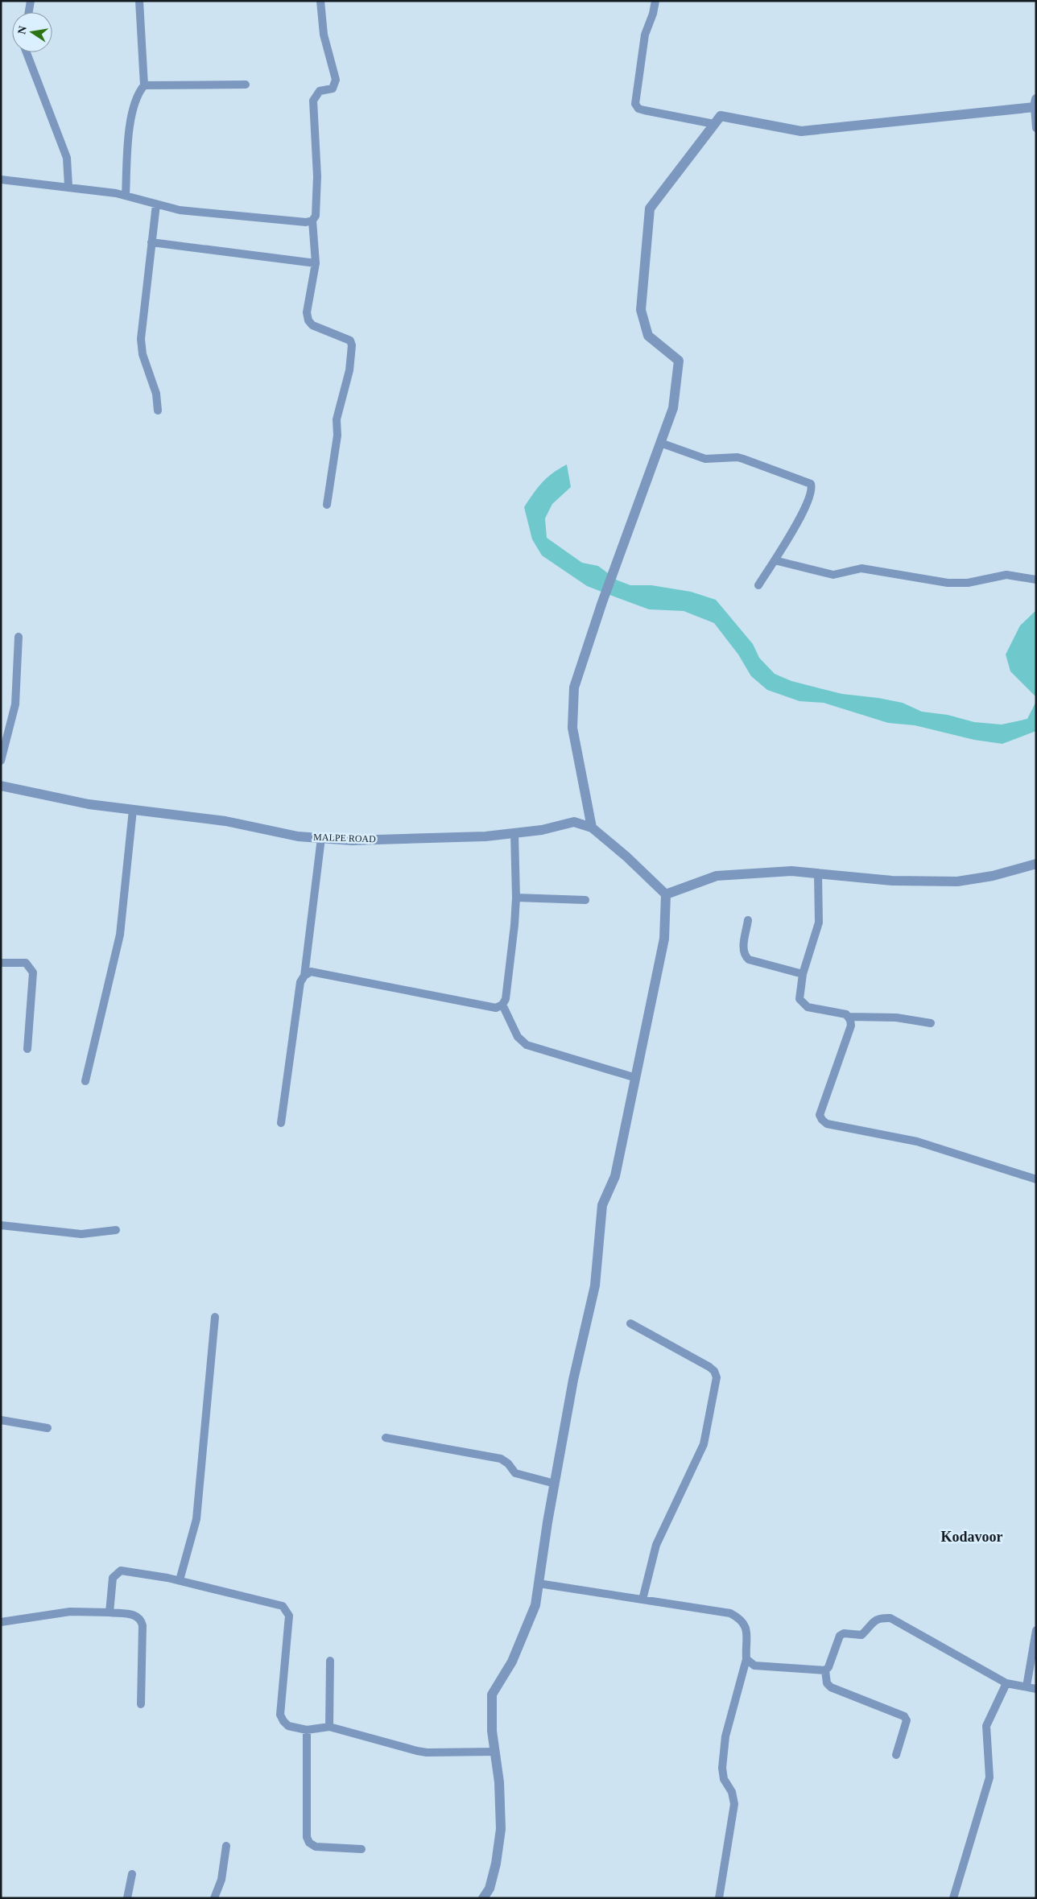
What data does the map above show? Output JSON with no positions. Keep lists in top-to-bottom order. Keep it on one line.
{"streets":{"street":["MALPE ROAD"]},"districts":["Kodavoor"],"north":"left"}
